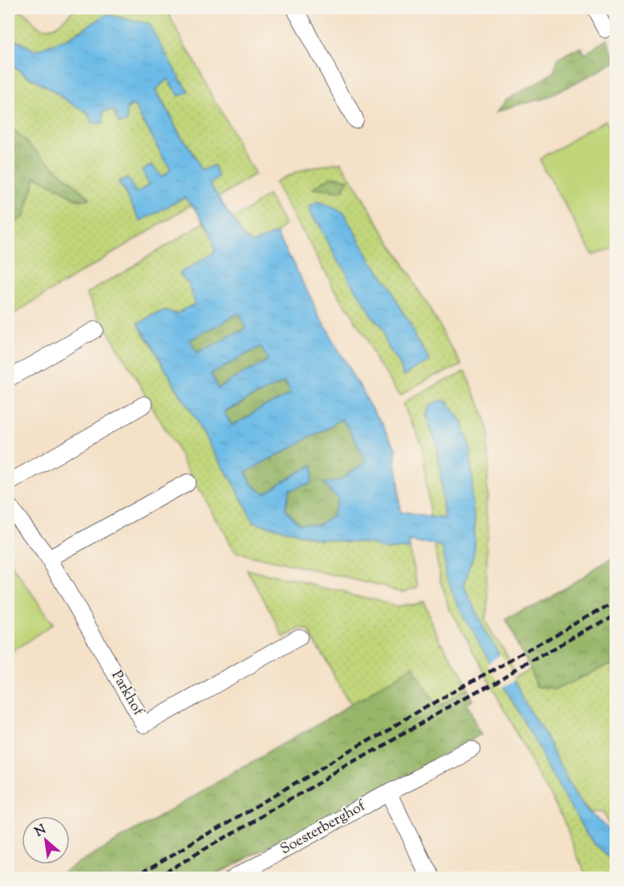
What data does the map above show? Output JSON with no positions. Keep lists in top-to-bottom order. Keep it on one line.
{"streets":{"street":["Parkhof","Soesterberghof"]},"north":"top left"}
